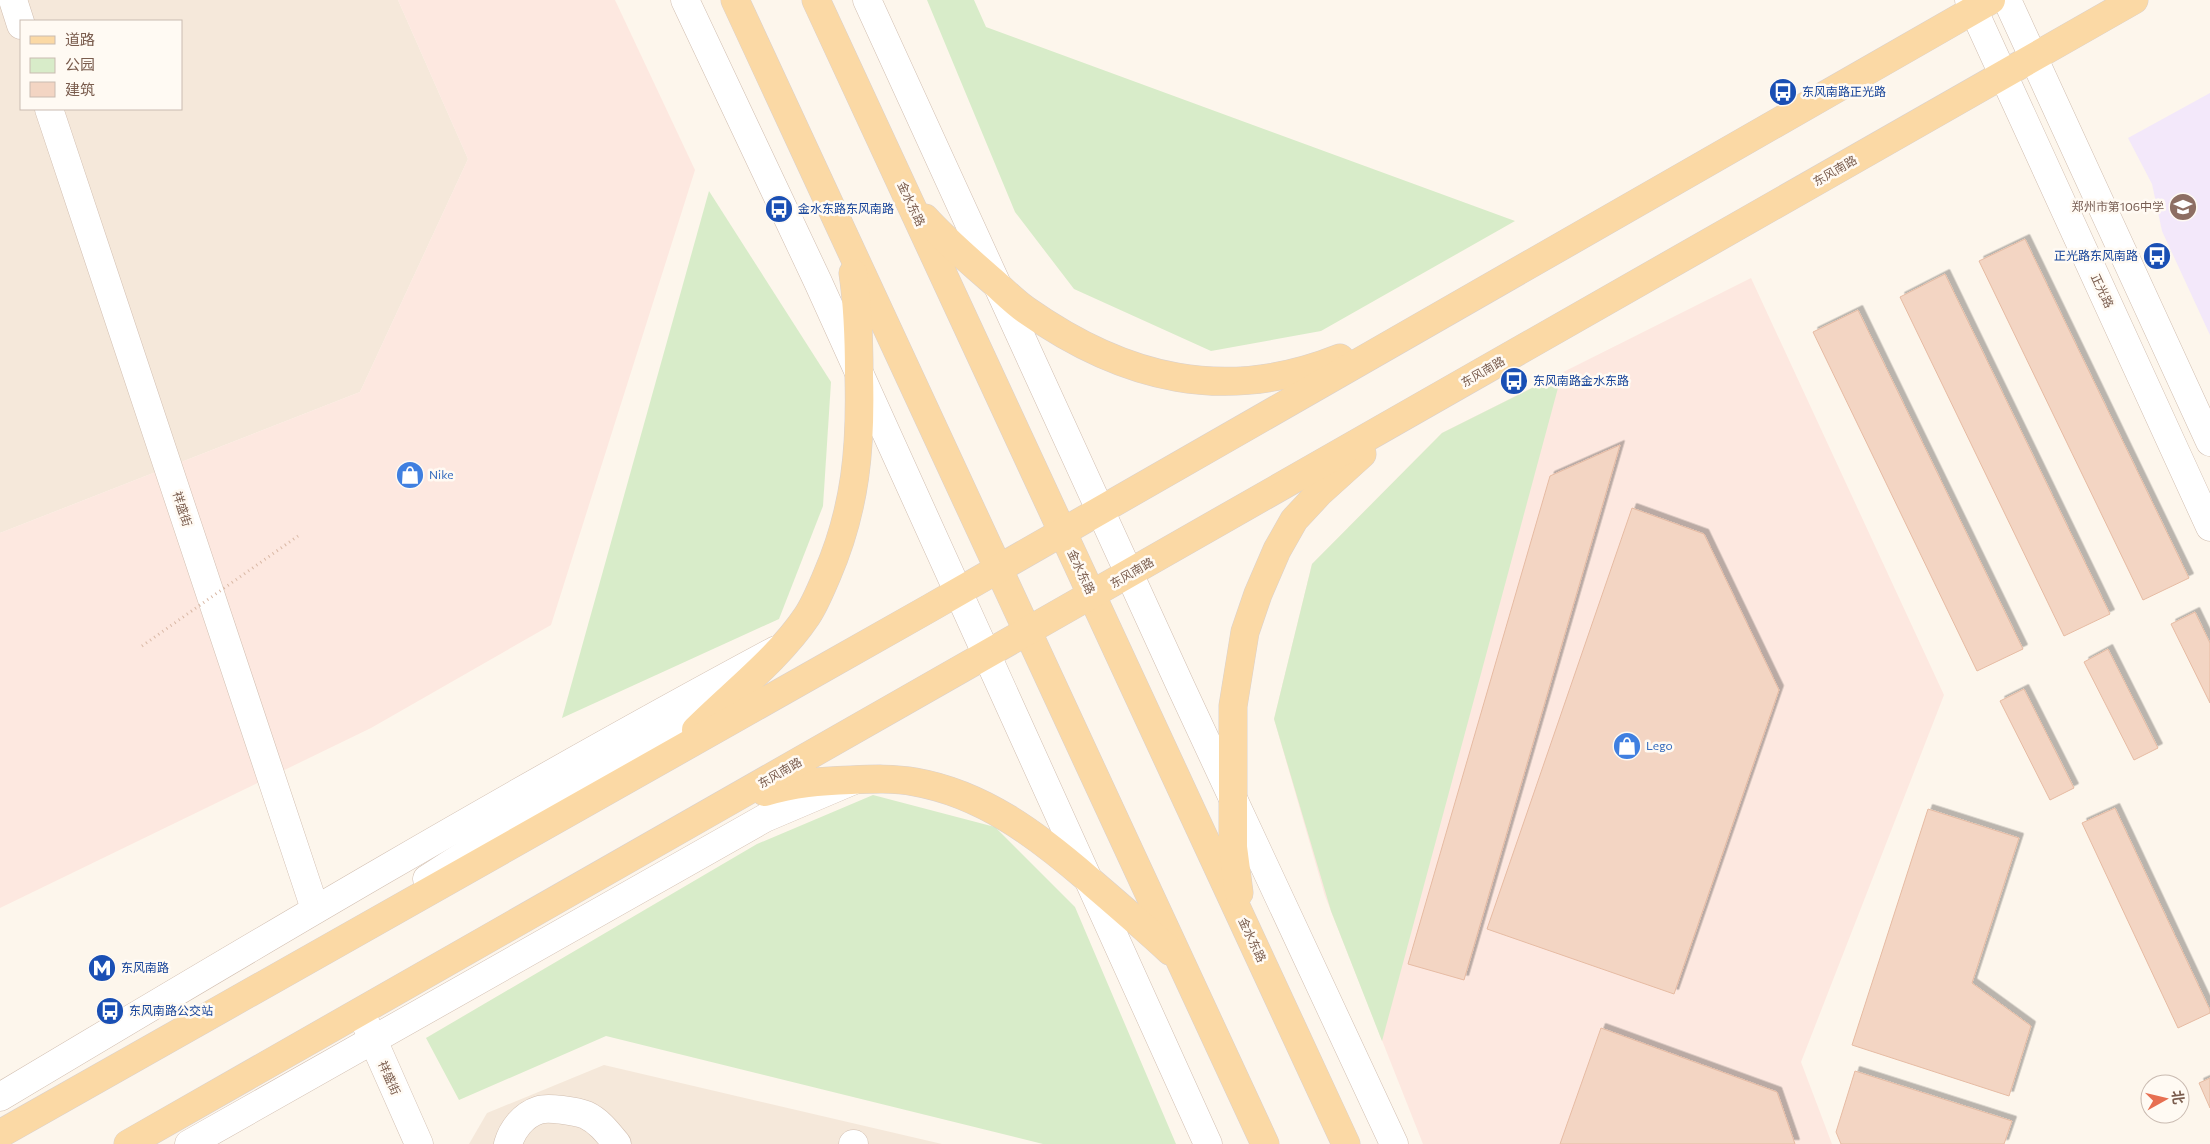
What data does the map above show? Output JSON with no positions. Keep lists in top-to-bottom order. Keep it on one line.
{"streets":{"main road":["东风南路","金水东路"],"street":["正光路","祥盛街"]},"crossings":[["东风南路","金水东路"],["东风南路","正光路"],["东风南路","祥盛街"]],"places":{"bus stop":["东风南路正光路","金水东路东风南路","正光路东风南路","东风南路金水东路","东风南路公交站"],"school or university":["郑州市第106中学"],"shop":["Nike","Lego"],"metro station":["东风南路"]},"legend":["道路","公园","建筑"],"north":"right"}
